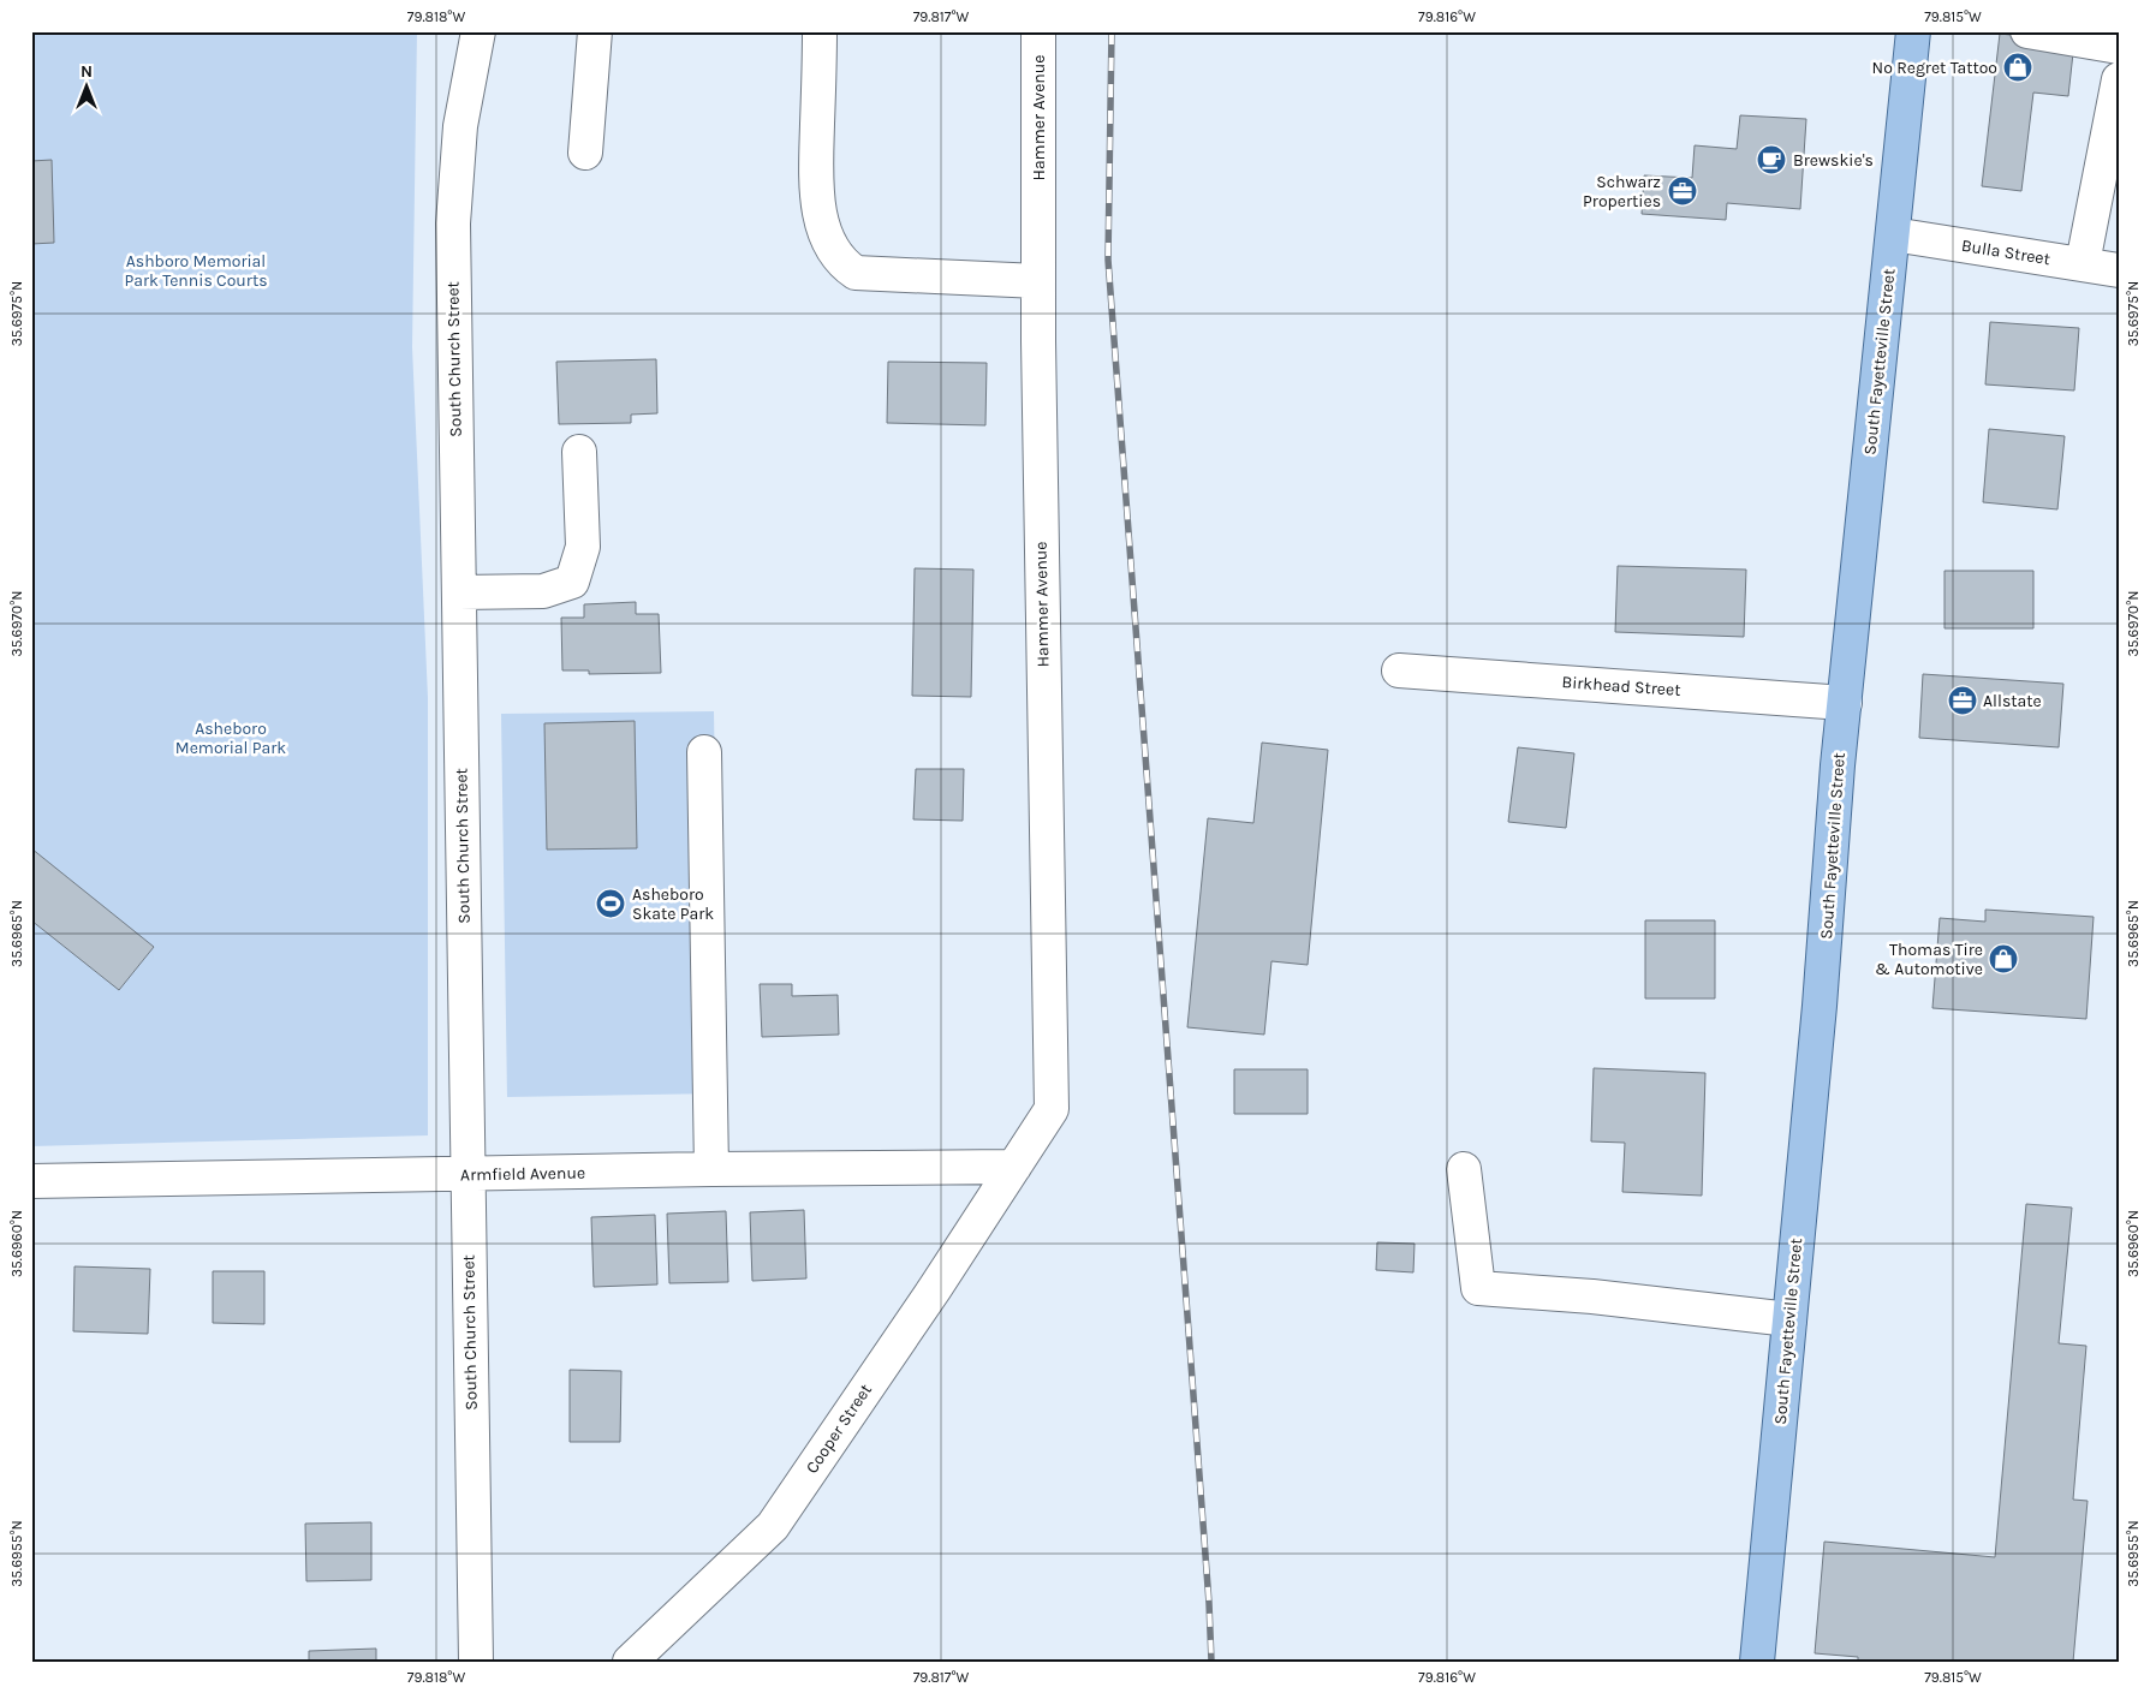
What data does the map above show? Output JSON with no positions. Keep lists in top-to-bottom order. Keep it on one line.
{"streets":{"main road":["South Fayetteville Street"],"street":["Hammer Avenue","Bulla Street","South Church Street","Birkhead Street","Armfield Avenue","Cooper Street"]},"crossings":[["Hammer Avenue","Armfield Avenue"],["Hammer Avenue","Cooper Street"],["Bulla Street","South Fayetteville Street"],["South Church Street","Armfield Avenue"],["South Fayetteville Street","Birkhead Street"],["Armfield Avenue","Cooper Street"]],"parks":["Ashboro Memorial Park Tennis Courts","Asheboro Memorial Park"],"places":{"shop":["No Regret Tattoo","Thomas Tire & Automotive"],"cafe":["Brewskie's"],"office":["Schwarz Properties","Allstate"],"sports":["Asheboro Skate Park"]},"north":"top","coordinates":["79.818°W","79.817°W","79.816°W","79.815°W","35.6975°N","35.6970°N","35.6965°N","35.6960°N","35.6955°N"]}
